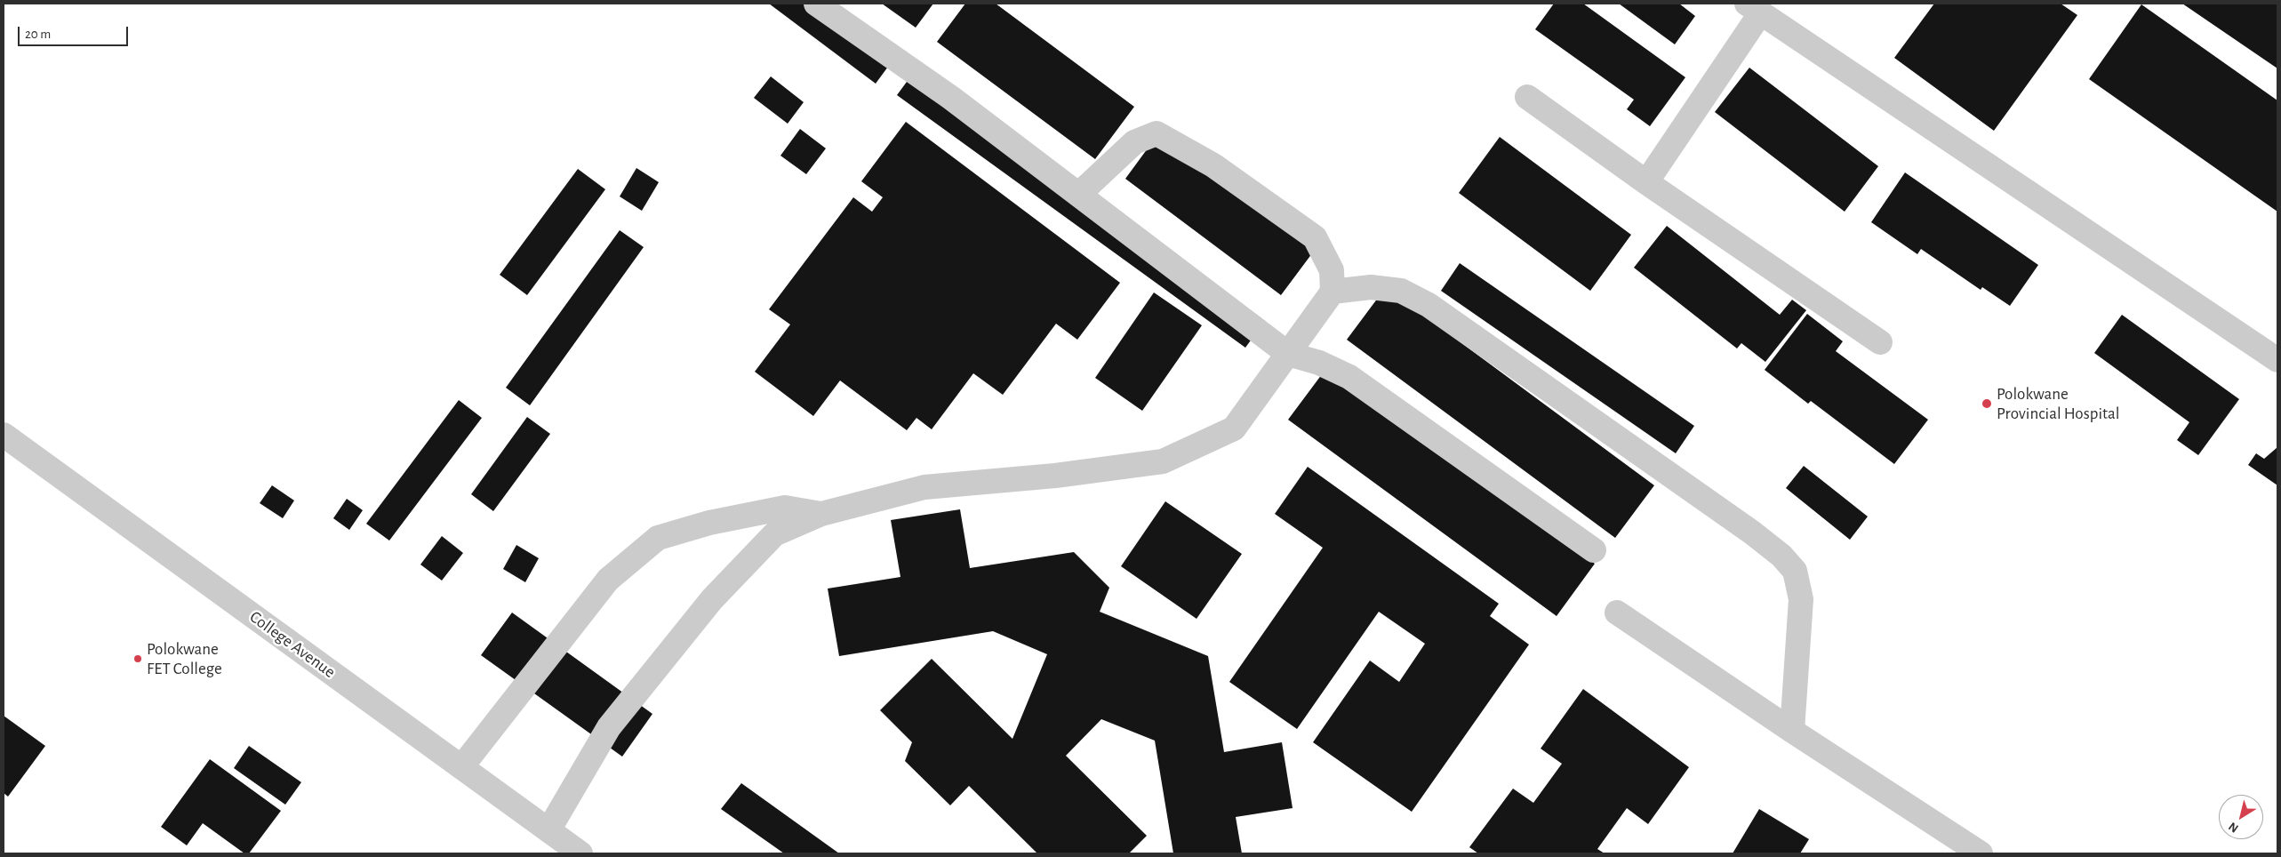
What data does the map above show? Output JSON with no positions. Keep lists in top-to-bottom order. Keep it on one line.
{"streets":{"street":["College Avenue"]},"places":["Polokwane Provincial Hospital","Polokwane FET College"],"scale_bar":"20 m","north":"bottom left"}
